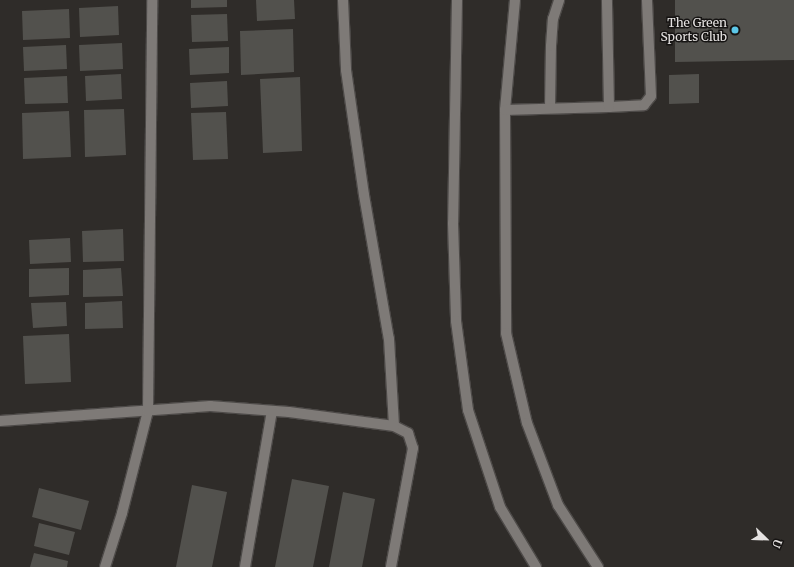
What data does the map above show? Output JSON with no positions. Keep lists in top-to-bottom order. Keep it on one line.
{"places":["The Green Sports Club"],"north":"bottom right"}
